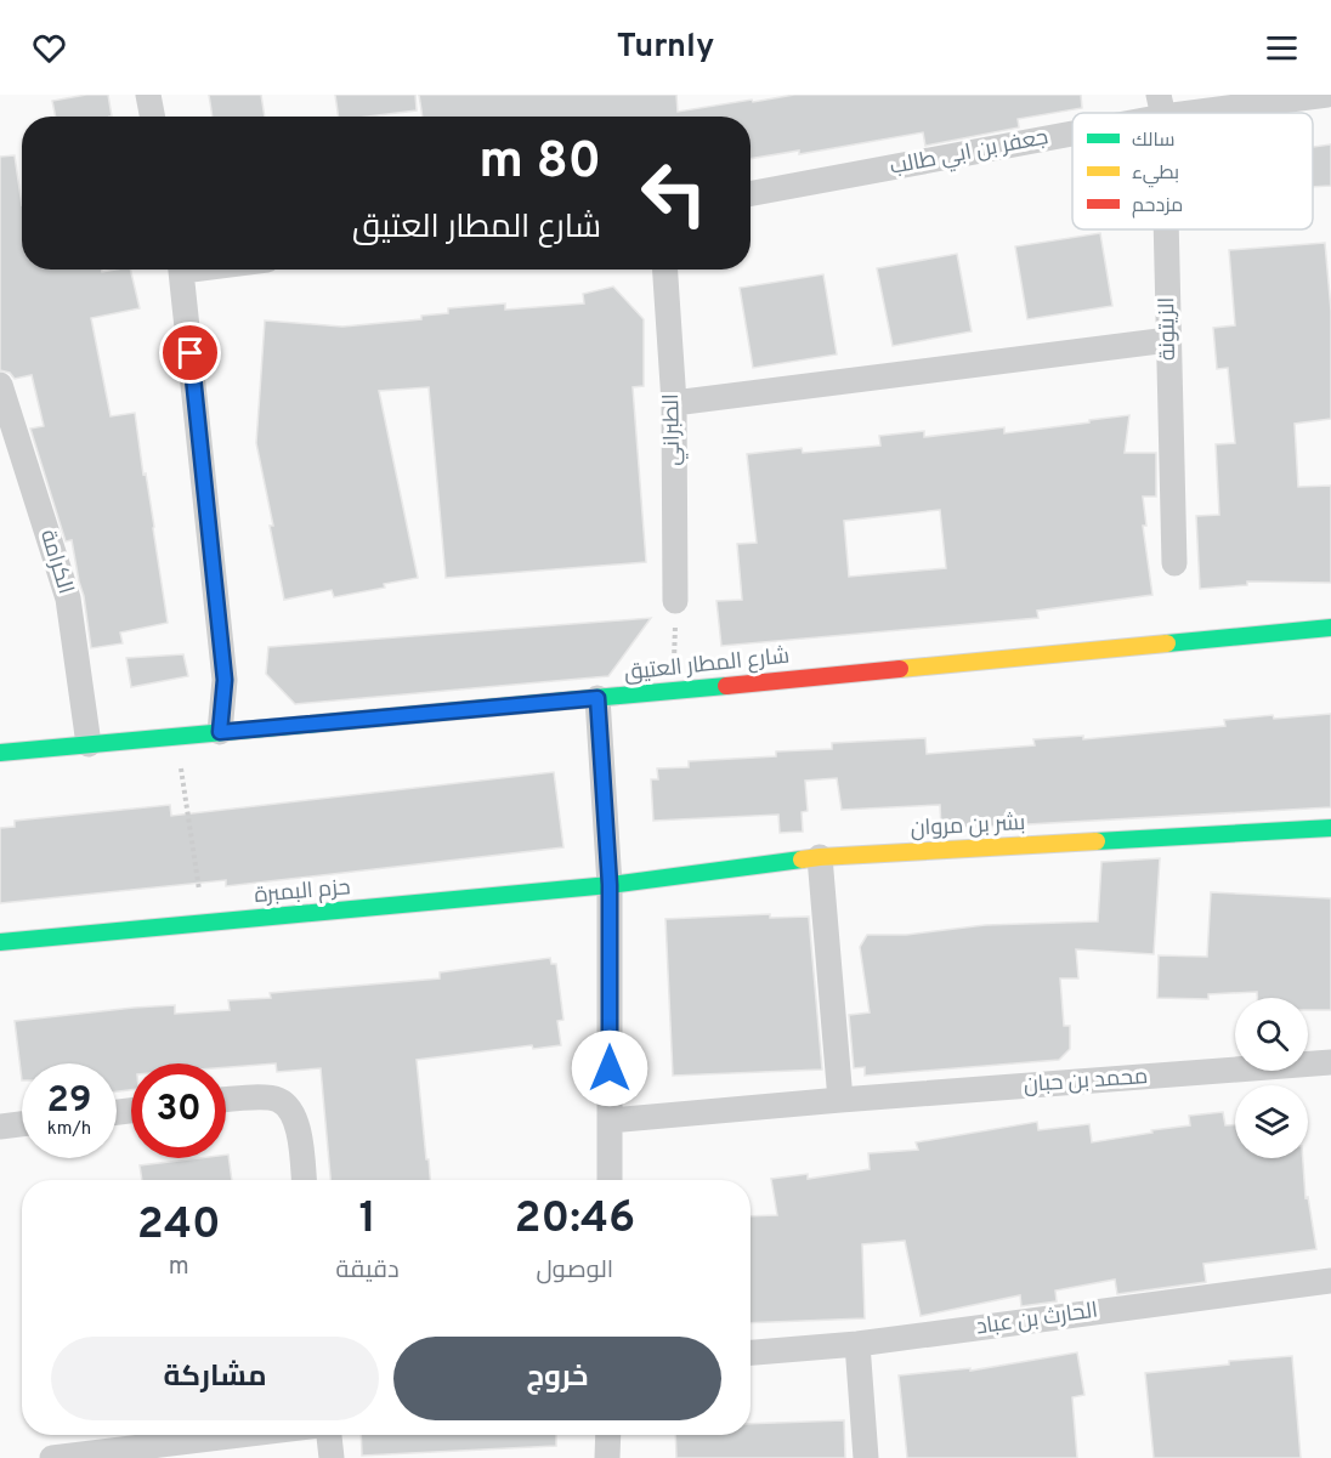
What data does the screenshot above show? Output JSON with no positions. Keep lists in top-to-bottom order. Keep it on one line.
{"streets":{"street":["جعفر بن ابي طالب","الزيتونة","الطبراني","الكرامة","شارع المطار العتيق","بشر بن مروان","حزم البمبرة","محمد بن حبان","الحارث بن عباد"]},"crossings":[["الكرامة","شارع المطار العتيق"],["بشر بن مروان","حزم البمبرة"]],"legend":["سالك","بطيء","مزدحم"],"page":{"header":"Turnly","turn":["80 m","شارع المطار العتيق"],"speed":"29 km/h","limit":"30","eta":["20:46","الوصول","1","دقيقة","240","m"],"buttons":["خروج","مشاركة"]}}
